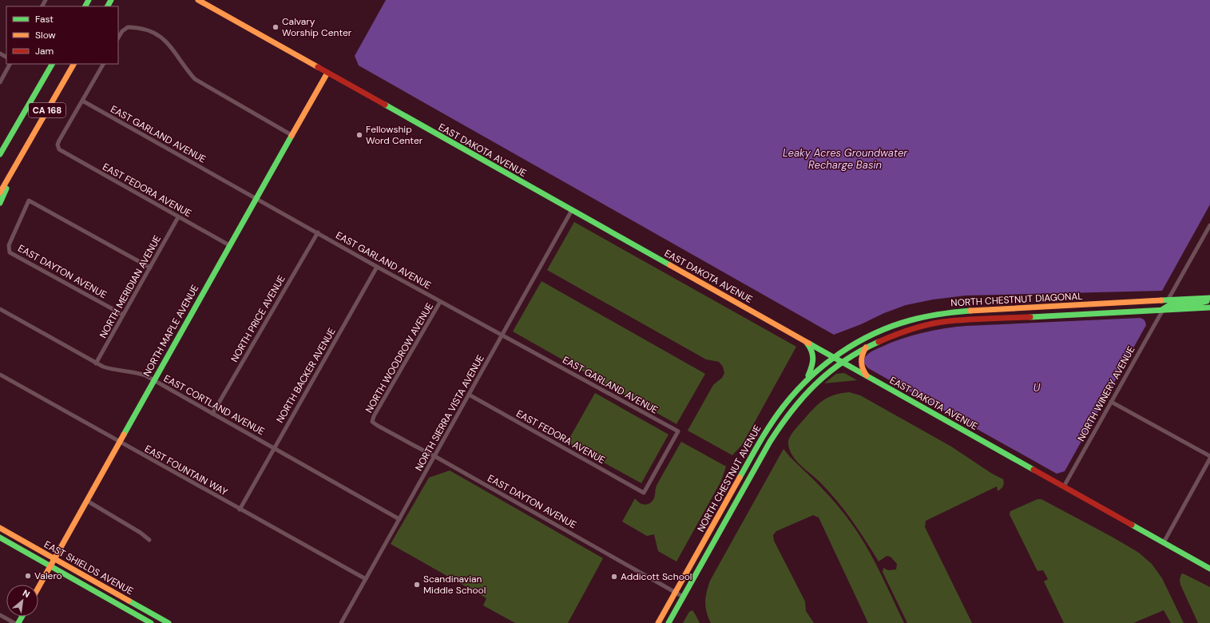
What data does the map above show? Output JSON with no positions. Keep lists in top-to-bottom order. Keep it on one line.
{"streets":{"main road":["CA 168","EAST DAKOTA AVENUE","NORTH CHESTNUT DIAGONAL","NORTH MAPLE AVENUE","NORTH CHESTNUT AVENUE","EAST SHIELDS AVENUE"],"street":["EAST GARLAND AVENUE","EAST FEDORA AVENUE","EAST DAYTON AVENUE","NORTH MERIDIAN AVENUE","NORTH PRICE AVENUE","NORTH WOODROW AVENUE","NORTH BACKER AVENUE","NORTH WINERY AVENUE","EAST CORTLAND AVENUE","NORTH SIERRA VISTA AVENUE","EAST FOUNTAIN WAY"]},"crossings":[["EAST GARLAND AVENUE","EAST FEDORA AVENUE"],["EAST GARLAND AVENUE","NORTH PRICE AVENUE"],["EAST GARLAND AVENUE","NORTH MAPLE AVENUE"],["EAST GARLAND AVENUE","NORTH WOODROW AVENUE"],["EAST GARLAND AVENUE","NORTH BACKER AVENUE"],["EAST GARLAND AVENUE","NORTH SIERRA VISTA AVENUE"],["EAST DAKOTA AVENUE","NORTH CHESTNUT DIAGONAL"],["EAST DAKOTA AVENUE","NORTH MAPLE AVENUE"],["EAST DAKOTA AVENUE","NORTH WINERY AVENUE"],["EAST DAKOTA AVENUE","NORTH SIERRA VISTA AVENUE"],["EAST DAKOTA AVENUE","NORTH CHESTNUT AVENUE"],["EAST FEDORA AVENUE","NORTH MERIDIAN AVENUE"],["EAST FEDORA AVENUE","NORTH MAPLE AVENUE"],["EAST FEDORA AVENUE","NORTH SIERRA VISTA AVENUE"],["EAST DAYTON AVENUE","NORTH MERIDIAN AVENUE"],["EAST DAYTON AVENUE","NORTH WOODROW AVENUE"],["EAST DAYTON AVENUE","NORTH SIERRA VISTA AVENUE"],["EAST DAYTON AVENUE","NORTH CHESTNUT AVENUE"],["NORTH MERIDIAN AVENUE","EAST CORTLAND AVENUE"],["NORTH CHESTNUT DIAGONAL","NORTH WINERY AVENUE"],["NORTH CHESTNUT DIAGONAL","NORTH CHESTNUT AVENUE"],["NORTH PRICE AVENUE","EAST CORTLAND AVENUE"],["NORTH MAPLE AVENUE","EAST CORTLAND AVENUE"],["NORTH MAPLE AVENUE","EAST FOUNTAIN WAY"],["NORTH MAPLE AVENUE","EAST SHIELDS AVENUE"],["NORTH BACKER AVENUE","EAST CORTLAND AVENUE"],["NORTH BACKER AVENUE","EAST FOUNTAIN WAY"],["EAST CORTLAND AVENUE","NORTH SIERRA VISTA AVENUE"],["NORTH SIERRA VISTA AVENUE","EAST FOUNTAIN WAY"]],"water":["Leaky Acres Groundwater Recharge Basin","U"],"places":["Calvary Worship Center","Fellowship Word Center","Valero","Addicott School","Scandinavian Middle School"],"legend":["Fast","Slow","Jam"],"north":"top right"}
